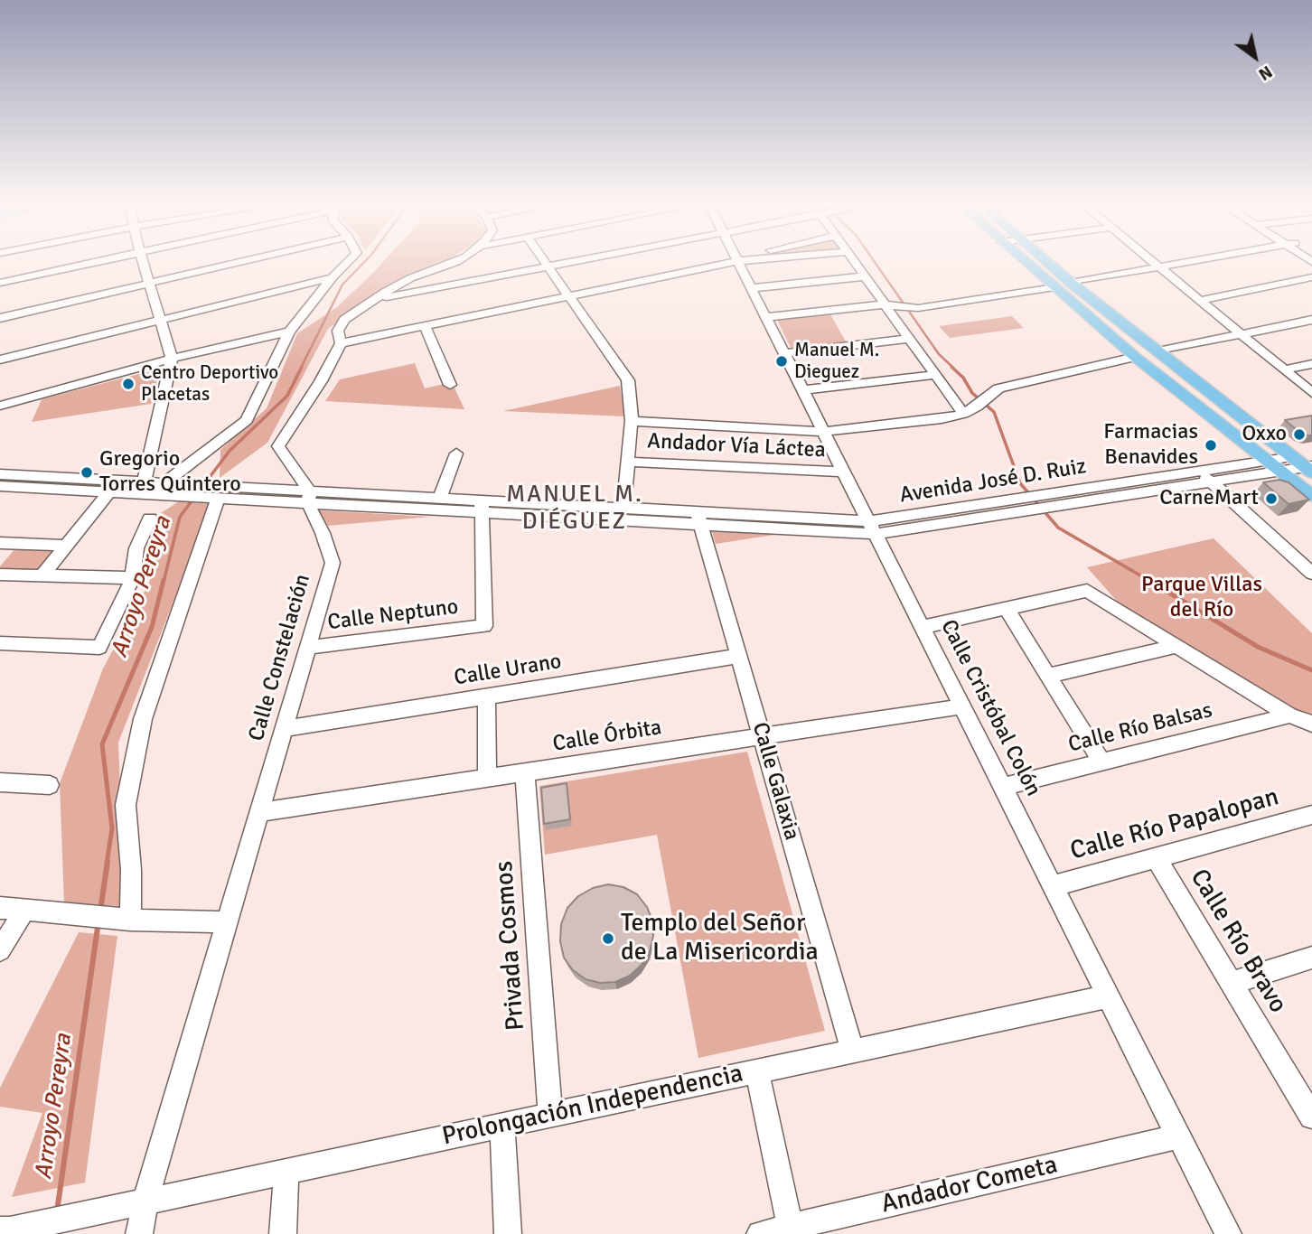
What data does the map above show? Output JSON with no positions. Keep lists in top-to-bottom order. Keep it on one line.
{"streets":{"street":["Andador Vía Láctea","Avenida José D. Ruiz","Calle Neptuno","Calle Constelación","Calle Urano","Calle Cristóbal Colón","Calle Río Balsas","Calle Órbita","Calle Galaxia","Calle Río Papalopan","Calle Río Bravo","Privada Cosmos","Prolongación Independencia","Andador Cometa"]},"crossings":[["Andador Vía Láctea","Calle Cristóbal Colón"],["Avenida José D. Ruiz","Calle Cristóbal Colón"],["Calle Neptuno","Calle Constelación"],["Calle Constelación","Calle Urano"],["Calle Constelación","Calle Órbita"],["Calle Constelación","Prolongación Independencia"],["Calle Urano","Calle Galaxia"],["Calle Cristóbal Colón","Calle Río Balsas"],["Calle Cristóbal Colón","Calle Órbita"],["Calle Cristóbal Colón","Calle Río Papalopan"],["Calle Cristóbal Colón","Prolongación Independencia"],["Calle Cristóbal Colón","Andador Cometa"],["Calle Órbita","Calle Galaxia"],["Calle Órbita","Privada Cosmos"],["Calle Galaxia","Prolongación Independencia"],["Calle Río Papalopan","Calle Río Bravo"],["Privada Cosmos","Prolongación Independencia"]],"districts":["MANUEL M. DIÉGUEZ"],"water":["Arroyo Pereyra"],"parks":["Parque Villas del Río"],"places":["Manuel M. Dieguez","Centro Deportivo Placetas","Oxxo","Farmacias Benavides","Gregorio Torres Quintero","CarneMart","Templo del Señor de La Misericordia"],"north":"bottom right"}
